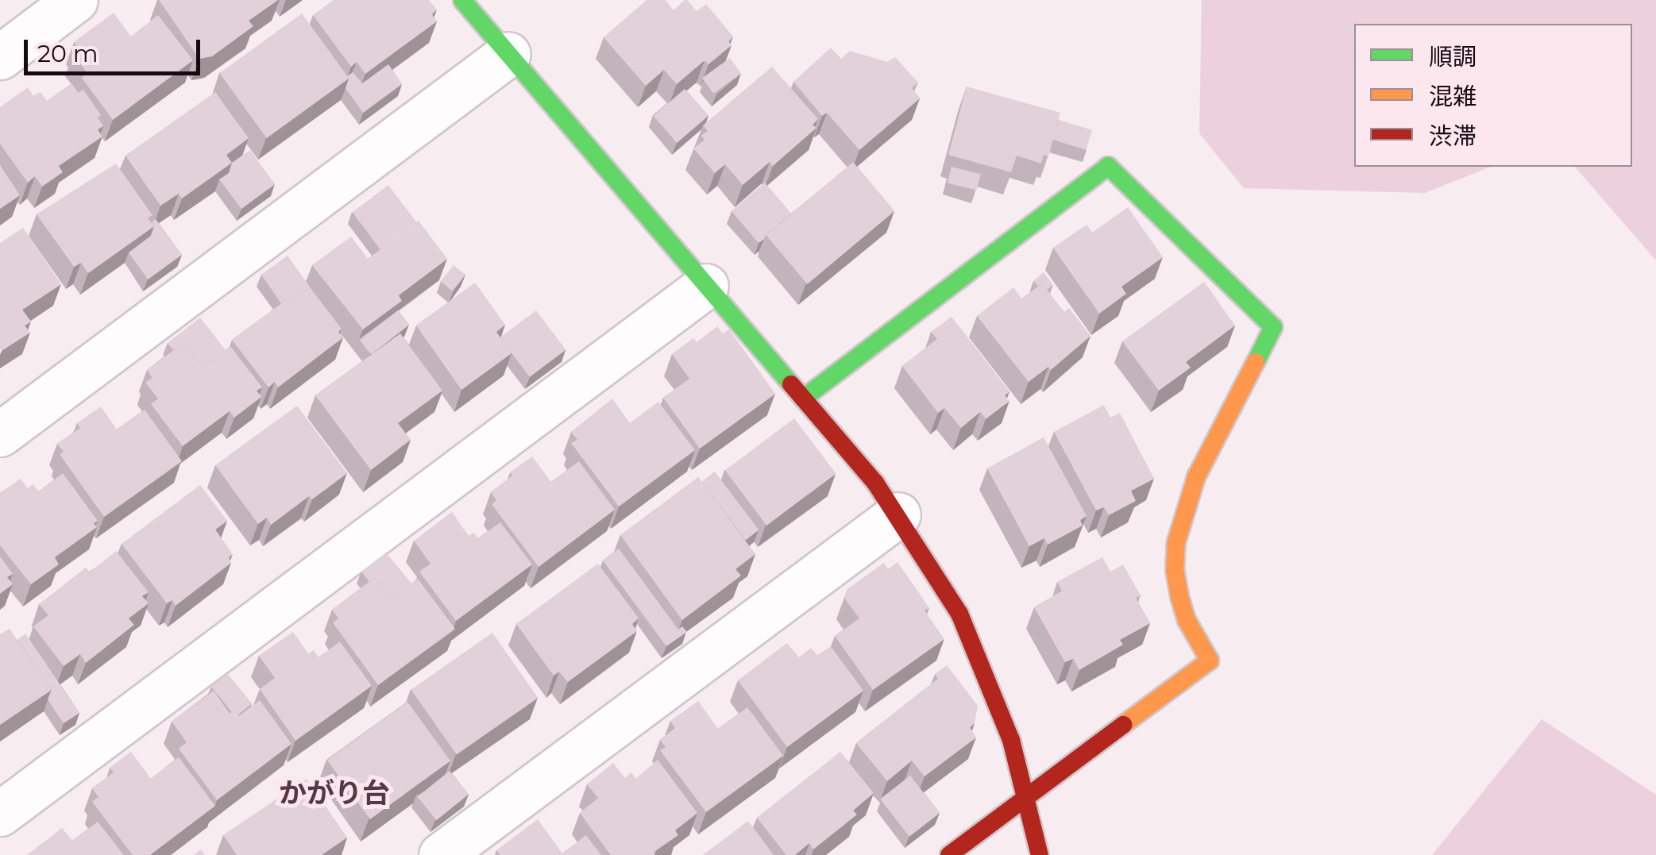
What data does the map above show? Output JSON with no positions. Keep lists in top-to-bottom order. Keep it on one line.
{"districts":["かがり台"],"legend":["順調","混雑","渋滞"],"scale_bar":"20 m"}
